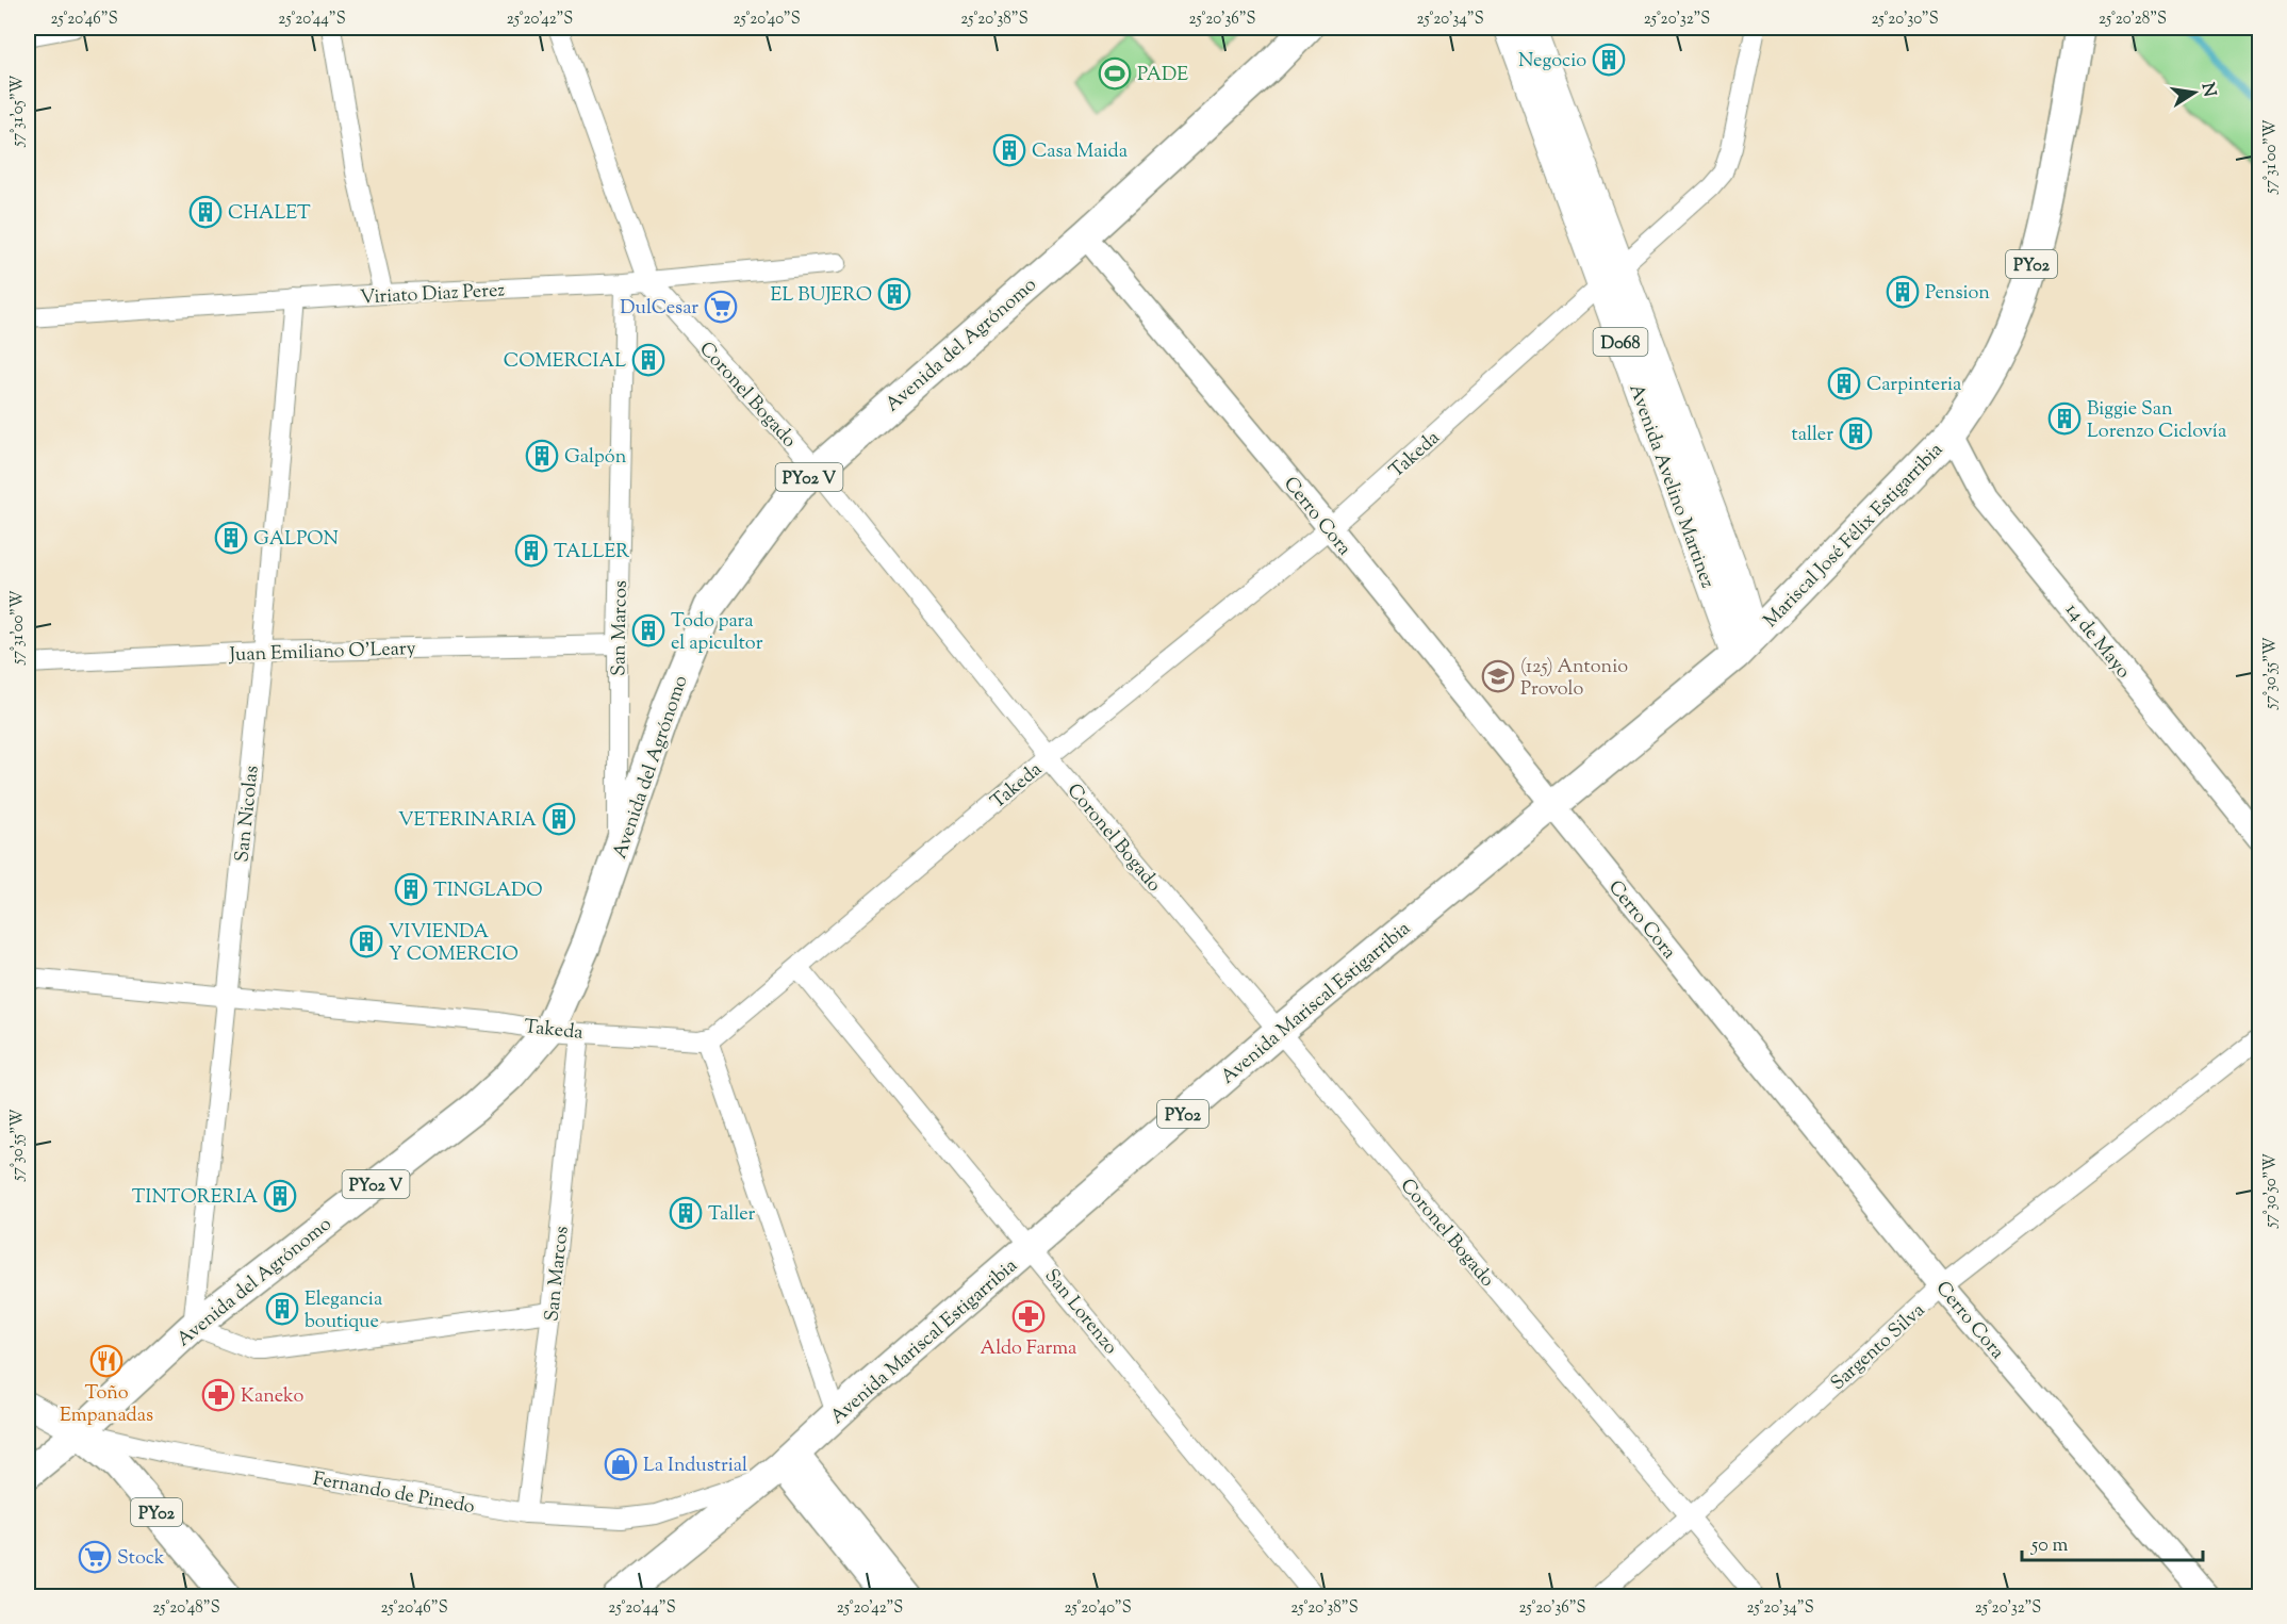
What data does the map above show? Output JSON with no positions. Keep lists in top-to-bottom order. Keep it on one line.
{"streets":{"highway":["PY02","Avenida del Agrónomo","PY02 V","Mariscal José Félix Estigarribia","Avenida Mariscal Estigarribia"],"main road":["D068","Avenida Avelino Martinez","Fernando de Pinedo"],"street":["Viriato Diaz Perez","Coronel Bogado","Takeda","Cerro Cora","San Marcos","14 de Mayo","Juan Emiliano O'Leary","San Nicolas","San Lorenzo","Sargento Silva"]},"crossings":[["PY02","Avenida del Agrónomo"],["PY02","Mariscal José Félix Estigarribia"],["PY02","14 de Mayo"],["PY02","Fernando de Pinedo"],["Viriato Diaz Perez","Coronel Bogado"],["Viriato Diaz Perez","San Marcos"],["Viriato Diaz Perez","San Nicolas"],["Avenida del Agrónomo","Coronel Bogado"],["Avenida del Agrónomo","Takeda"],["Avenida del Agrónomo","Cerro Cora"],["Avenida del Agrónomo","San Marcos"],["Avenida del Agrónomo","San Nicolas"],["Avenida del Agrónomo","Fernando de Pinedo"],["Coronel Bogado","Takeda"],["Coronel Bogado","Avenida Mariscal Estigarribia"],["Coronel Bogado","Sargento Silva"],["Takeda","Avenida Avelino Martinez"],["Takeda","Cerro Cora"],["Takeda","San Marcos"],["Takeda","San Nicolas"],["Takeda","San Lorenzo"],["Avenida Avelino Martinez","Mariscal José Félix Estigarribia"],["Avenida Avelino Martinez","Avenida Mariscal Estigarribia"],["Cerro Cora","Avenida Mariscal Estigarribia"],["Cerro Cora","Sargento Silva"],["Mariscal José Félix Estigarribia","14 de Mayo"],["Mariscal José Félix Estigarribia","Avenida Mariscal Estigarribia"],["San Marcos","Juan Emiliano O'Leary"],["San Marcos","Fernando de Pinedo"],["Juan Emiliano O'Leary","San Nicolas"],["Avenida Mariscal Estigarribia","San Lorenzo"],["Avenida Mariscal Estigarribia","Fernando de Pinedo"]],"places":{"building":["Negocio","Casa Maida","CHALET","Pension","EL BUJERO","COMERCIAL","Carpinteria","Biggie San Lorenzo Ciclovía","taller","Galpón","GALPON","TALLER","Todo para el apicultor","VETERINARIA","TINGLADO","VIVIENDA Y COMERCIO","TINTORERIA","Taller","Elegancia boutique"],"sports":["PADE"],"supermarket":["DulCesar","Stock"],"school or university":["(125) Antonio Provolo"],"pharmacy":["Aldo Farma","Kaneko"],"restaurant":["Toño Empanadas"],"shop":["La Industrial"]},"scale_bar":"50 m","north":"right","coordinates":["25°20'46\"S","25°20'44\"S","25°20'42\"S","25°20'40\"S","25°20'38\"S","25°20'36\"S","25°20'34\"S","25°20'32\"S","25°20'30\"S","25°20'28\"S","57°31'05\"W","57°31'00\"W","57°30'55\"W","57°30'50\"W","25°20'48\"S"]}
